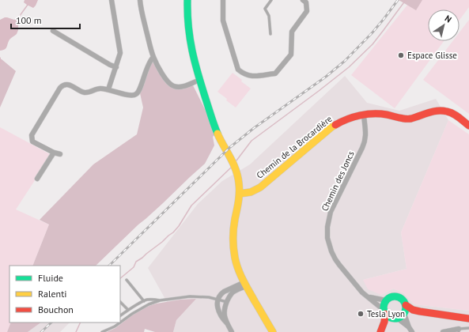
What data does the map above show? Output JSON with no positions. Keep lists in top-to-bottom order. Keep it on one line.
{"streets":{"main road":["Chemin de la Brocardière"],"street":["Chemin des Joncs"]},"crossings":[["Chemin de la Brocardière","Chemin des Joncs"]],"places":["Espace Glisse","Tesla Lyon"],"legend":["Fluide","Ralenti","Bouchon"],"scale_bar":"100 m","north":"top right"}
